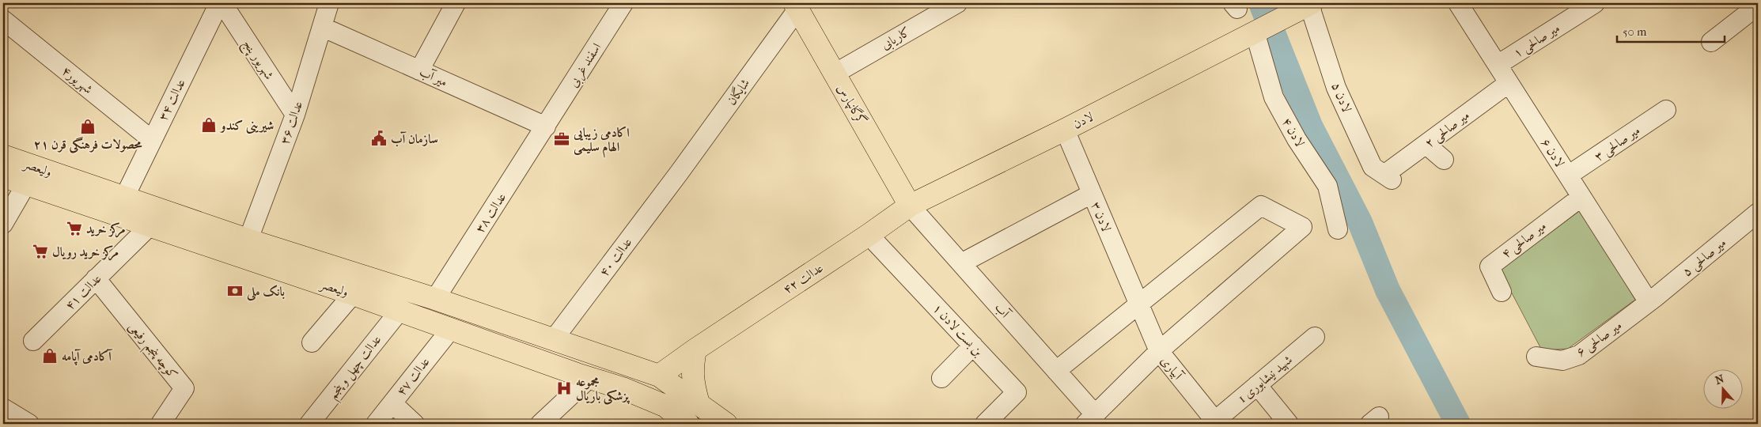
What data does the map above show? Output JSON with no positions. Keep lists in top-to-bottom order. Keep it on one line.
{"streets":{"main road":["گرگانپارس","لادن","ولیعصر","عدالت ۴۲"],"street":["کاریابی","۱ میر صالحی","شهریور پنج","اسفند غربی","میر آب","شهریور۴","شایگان","۵ لادن","عدالت ۳۴","عدالت ۳۶","۲ میر صالحی","۴ لادن","۳ میر صالحی","۶ لادن","عدالت ۳۸","۳ لادن","۴ میر صالحی","عدالت ۴۰","۵ میر صالحی","عدالت ۴۱","آب","۱ بن بست لادن","۶ میر صالحی","کوچه پنجم رفیعی","عدالت چهل و پنجم","آبیاری","عدالت ۴۷","شهید نیشابوری 1"]},"crossings":[["کاریابی","گرگانپارس"],["۱ میر صالحی","۶ لادن"],["شهریور پنج","عدالت ۳۴"],["شهریور پنج","عدالت ۳۶"],["اسفند غربی","میر آب"],["اسفند غربی","عدالت ۳۸"],["میر آب","عدالت ۳۶"],["میر آب","عدالت ۳۸"],["شهریور۴","عدالت ۳۴"],["شایگان","گرگانپارس"],["شایگان","عدالت ۴۰"],["۵ لادن","لادن"],["۵ لادن","۲ میر صالحی"],["عدالت ۳۴","ولیعصر"],["گرگانپارس","لادن"],["گرگانپارس","عدالت ۴۲"],["گرگانپارس","آب"],["لادن","۴ لادن"],["لادن","۳ لادن"],["لادن","عدالت ۴۲"],["لادن","آب"],["عدالت ۳۶","ولیعصر"],["۲ میر صالحی","۶ لادن"],["۳ میر صالحی","۶ لادن"],["۶ لادن","۴ میر صالحی"],["۶ لادن","۵ میر صالحی"],["۶ لادن","۶ میر صالحی"],["ولیعصر","عدالت ۳۸"],["ولیعصر","عدالت ۴۰"],["ولیعصر","عدالت ۴۲"],["ولیعصر","عدالت ۴۱"],["ولیعصر","عدالت چهل و پنجم"],["ولیعصر","عدالت ۴۷"],["۳ لادن","آبیاری"],["۵ میر صالحی","۶ میر صالحی"],["عدالت ۴۲","آب"],["عدالت ۴۲","۱ بن بست لادن"],["عدالت ۴۱","کوچه پنجم رفیعی"],["آبیاری","شهید نیشابوری 1"]],"places":{"shop":["شیرینی کندو","محصولات فرهنگی قرن ۲۱","آکادمی آپامه"],"public building":["سازمان آب"],"office":["اکادمی زیبایی الهام سلیمی"],"supermarket":["مرکز خرید","مرکز خرید رویال"],"bank":["بانک ملی"],"hospital":["مجموعه پزشکی باریال"]},"scale_bar":"50 m","north":"top"}
